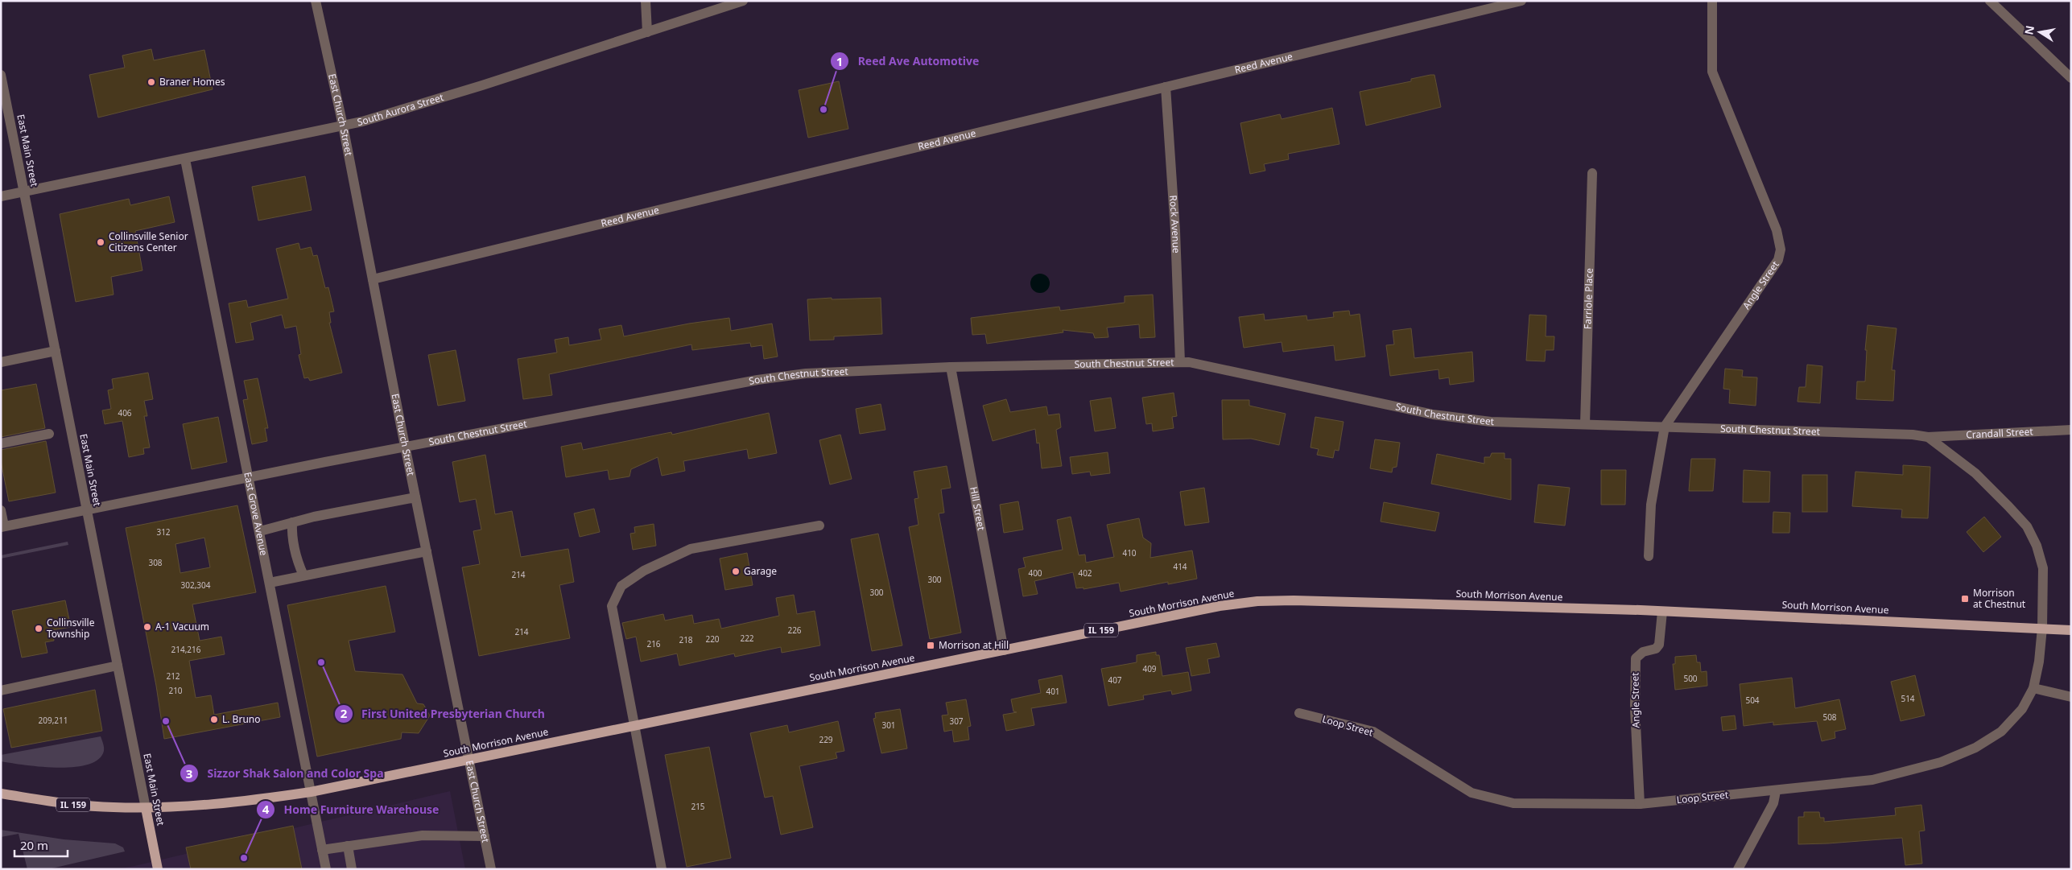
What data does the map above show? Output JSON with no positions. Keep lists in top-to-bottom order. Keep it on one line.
{"streets":{"main road":["East Main Street","South Morrison Avenue","IL 159"],"street":["Reed Avenue","South Aurora Street","East Church Street","Rock Avenue","Angle Street","Farriole Place","South Chestnut Street","Crandall Street","Hill Street","East Grove Avenue","Loop Street"]},"crossings":[["Reed Avenue","East Church Street"],["Reed Avenue","Rock Avenue"],["South Aurora Street","East Church Street"],["South Aurora Street","East Main Street"],["South Aurora Street","East Grove Avenue"],["East Church Street","South Chestnut Street"],["East Church Street","South Morrison Avenue"],["East Main Street","South Chestnut Street"],["East Main Street","South Morrison Avenue"],["Rock Avenue","South Chestnut Street"],["Angle Street","South Chestnut Street"],["Angle Street","South Morrison Avenue"],["Angle Street","Loop Street"],["Farriole Place","South Chestnut Street"],["South Chestnut Street","Crandall Street"],["South Chestnut Street","Hill Street"],["South Chestnut Street","East Grove Avenue"],["South Chestnut Street","South Morrison Avenue"],["South Chestnut Street","Loop Street"],["Hill Street","South Morrison Avenue"],["East Grove Avenue","South Morrison Avenue"],["South Morrison Avenue","Loop Street"]],"places":{"other":["Braner Homes","Reed Ave Automotive","Collinsville Senior Citizens Center","Garage","A-1 Vacuum","Collinsville Township","First United Presbyterian Church","L. Bruno","Sizzor Shak Salon and Color Spa","Home Furniture Warehouse"],"transit":["Morrison at Chestnut","Morrison at Hill"]},"house_numbers":["406","312","410","308","414","400","402","214","300","302,304","300","226","214","222","220","218","216","214,216","409","212","500","407","210","401","514","504","508","209,211","307","301","229","215"],"scale_bar":"20 m","north":"left"}
